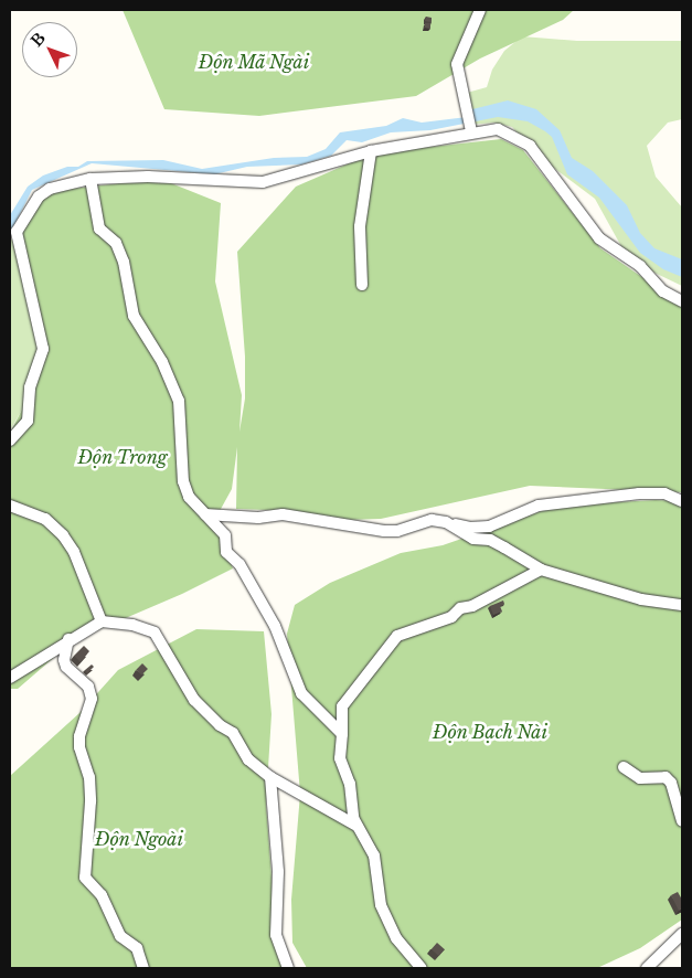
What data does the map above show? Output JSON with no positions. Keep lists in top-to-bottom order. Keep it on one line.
{"parks":["Độn Mã Ngài","Độn Trong","Độn Bạch Nài","Độn Ngoài"],"north":"top left"}
